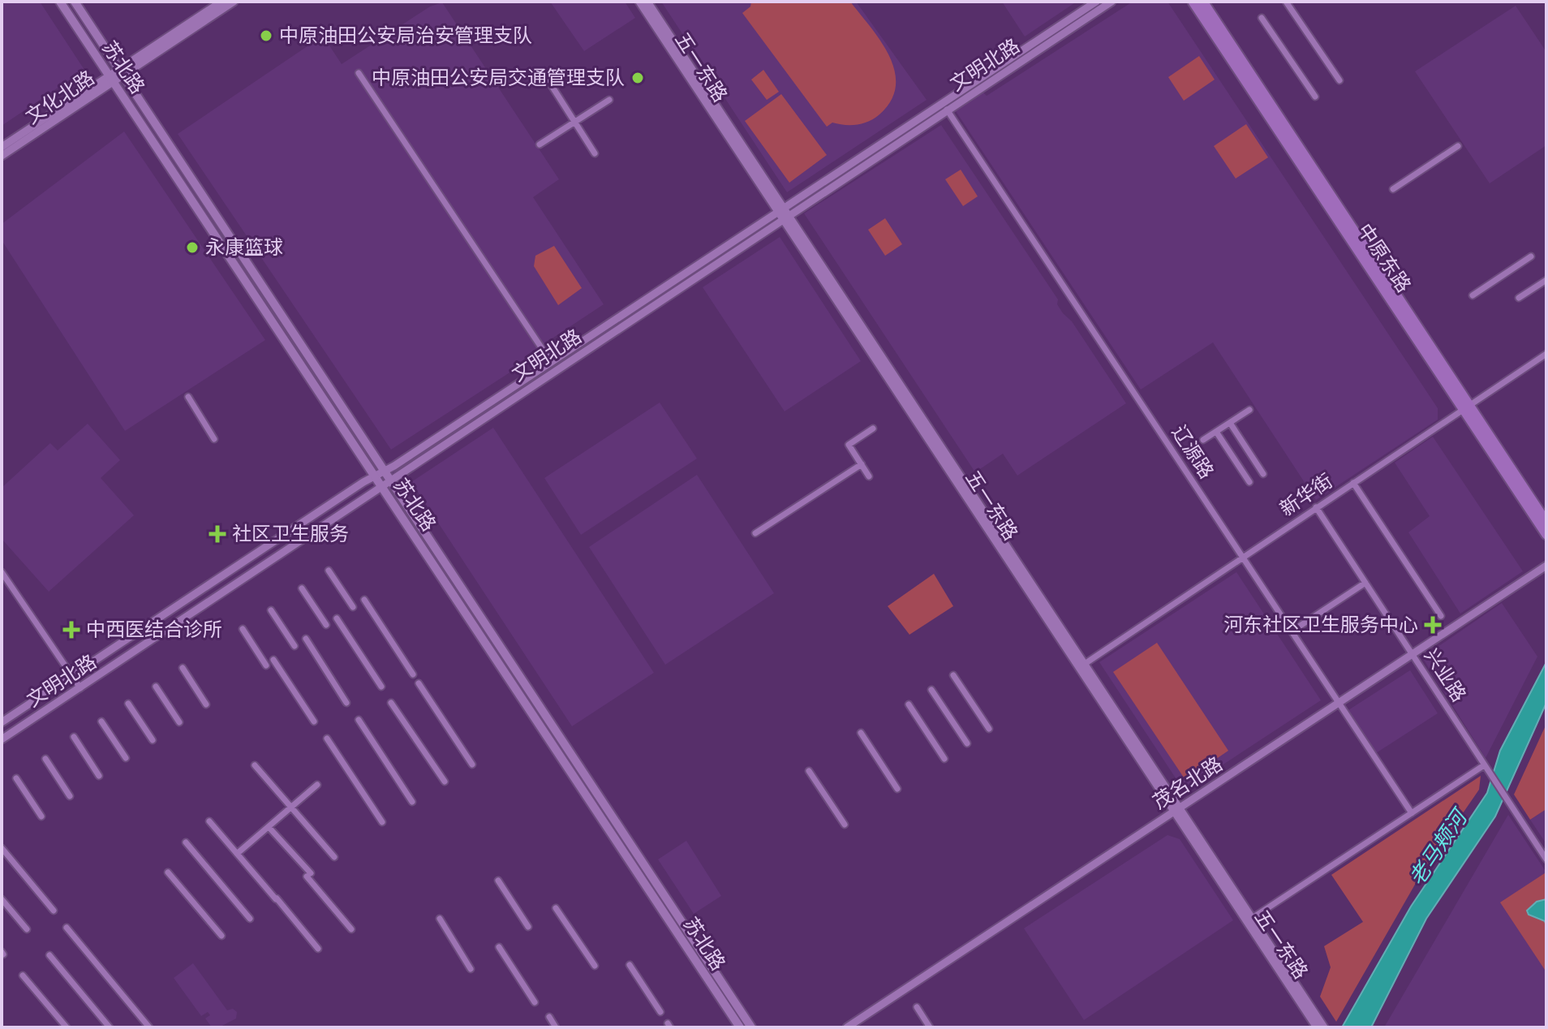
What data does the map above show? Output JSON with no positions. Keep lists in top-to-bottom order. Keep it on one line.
{"streets":{"main road":["苏北路","中原东路"],"street":["文明北路","五一东路","文化北路","辽源路","新华街","兴业路","茂名北路"]},"crossings":[["文明北路","苏北路"],["文明北路","五一东路"],["文明北路","辽源路"],["苏北路","文化北路"],["五一东路","新华街"],["五一东路","茂名北路"],["中原东路","新华街"],["辽源路","新华街"],["辽源路","茂名北路"],["新华街","兴业路"],["兴业路","茂名北路"]],"water":["老马颊河"],"places":{"other":["中原油田公安局治安管理支队","中原油田公安局交通管理支队","永康篮球"],"health":["社区卫生服务","河东社区卫生服务中心","中西医结合诊所"]}}
